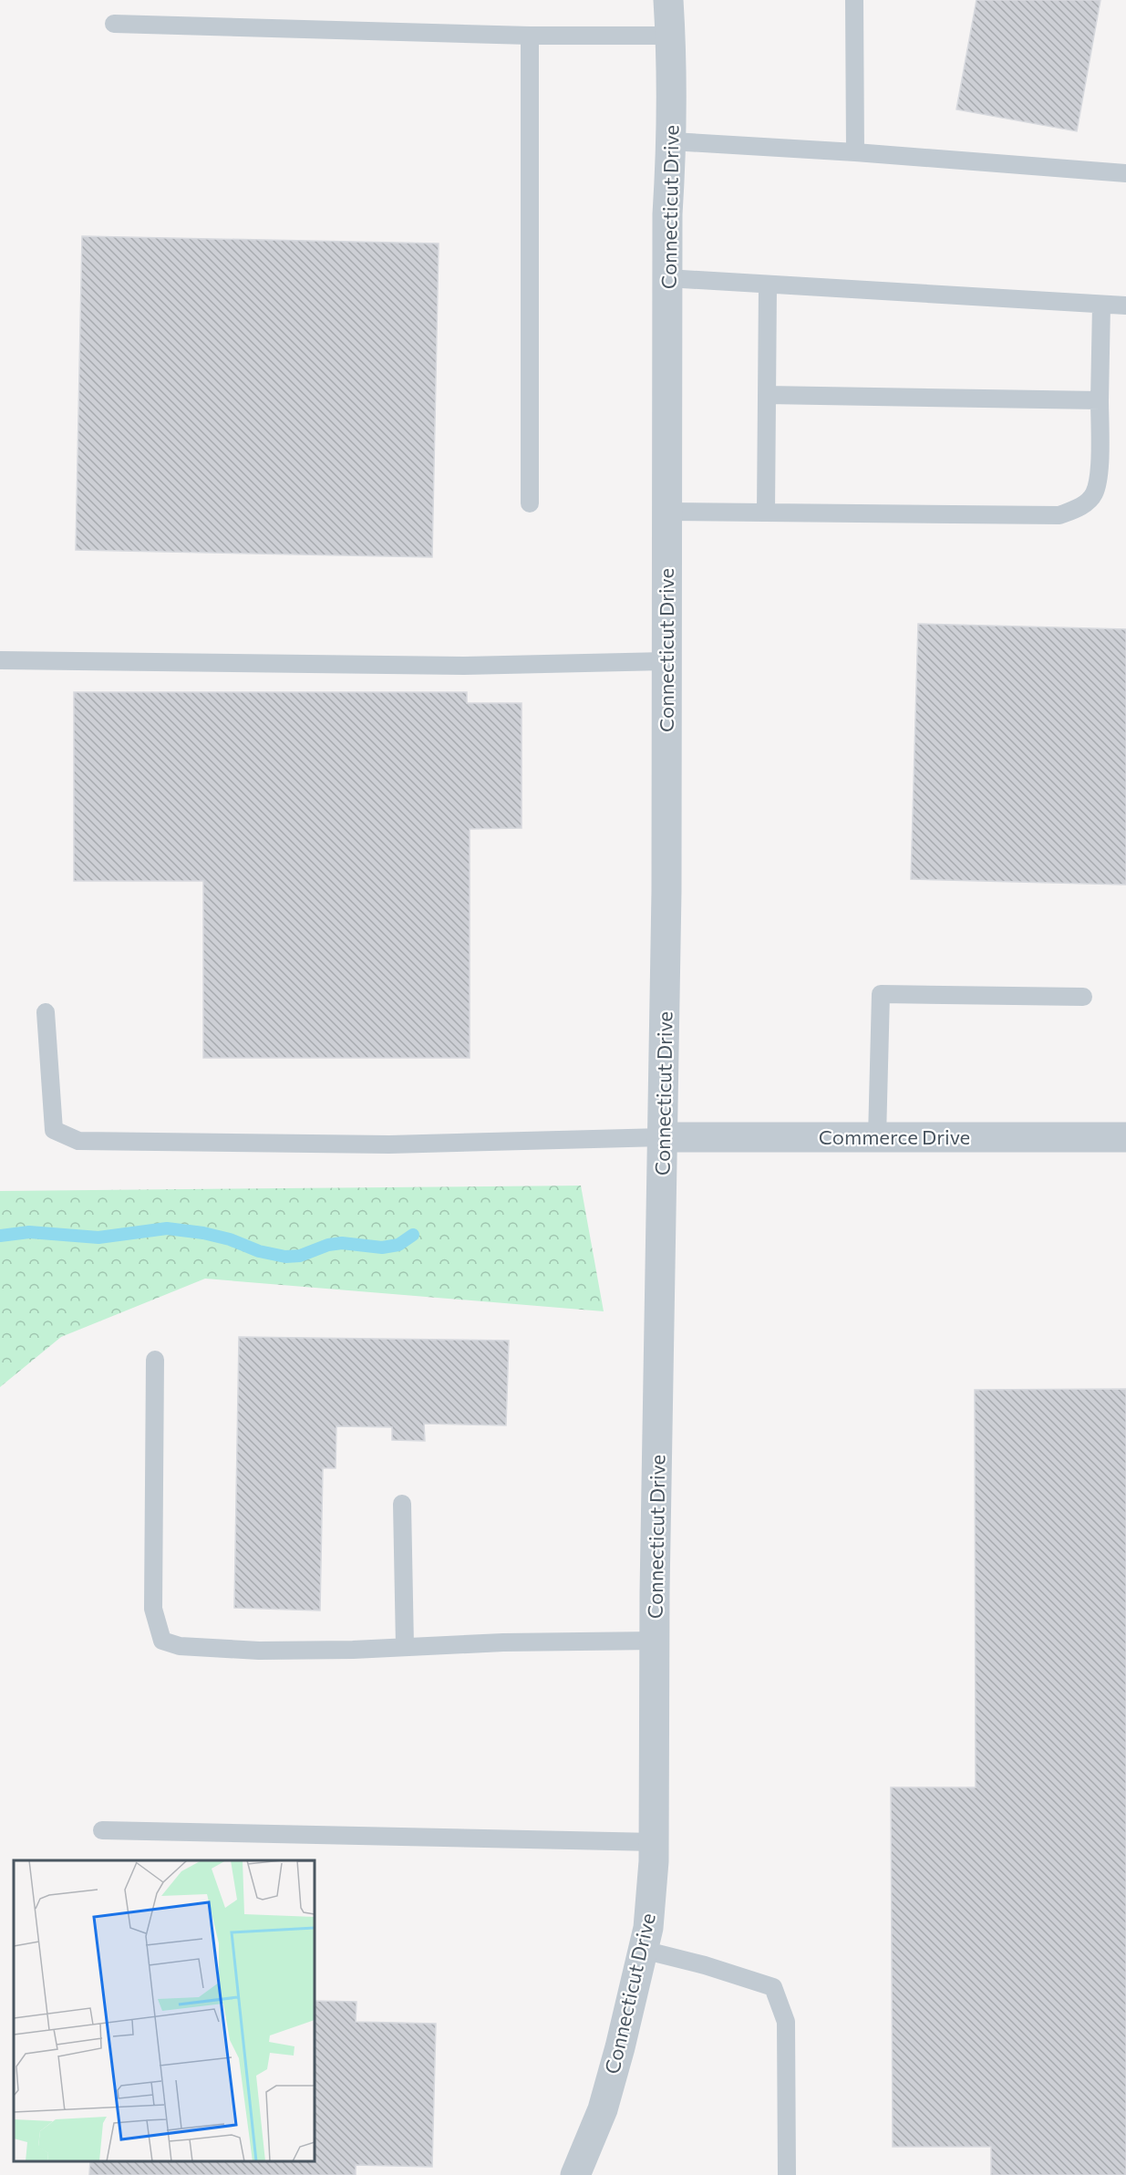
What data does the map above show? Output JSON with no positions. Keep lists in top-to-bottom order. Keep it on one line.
{"streets":{"street":["Connecticut Drive","Commerce Drive"]},"crossings":[["Connecticut Drive","Commerce Drive"]]}
